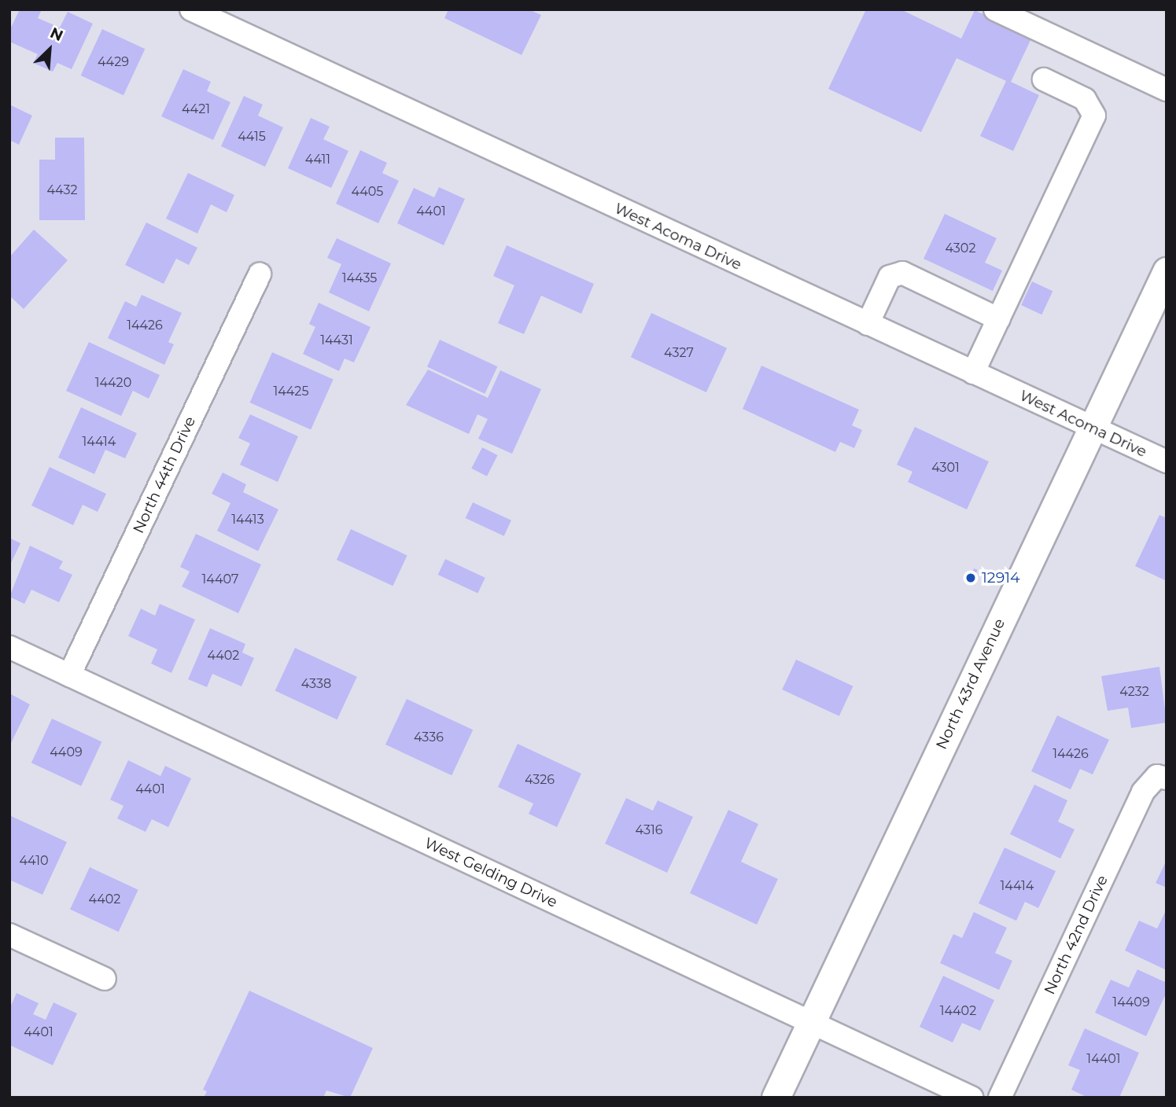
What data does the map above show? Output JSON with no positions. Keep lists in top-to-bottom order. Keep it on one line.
{"streets":{"main road":["North 43rd Avenue"],"street":["West Acoma Drive","North 44th Drive","West Gelding Drive","North 42nd Drive"]},"crossings":[["West Acoma Drive","North 43rd Avenue"],["North 44th Drive","West Gelding Drive"],["North 43rd Avenue","West Gelding Drive"]],"places":["12914"],"house_numbers":["4429","4421","4415","4411","4432","4405","4401","4302","14435","14426","14431","4327","14420","14425","14414","4301","14413","14407","4402","4338","4232","4336","4409","14426","4326","4401","4316","4410","14414","4402","14409","14402","4401","14401"],"north":"top right"}
